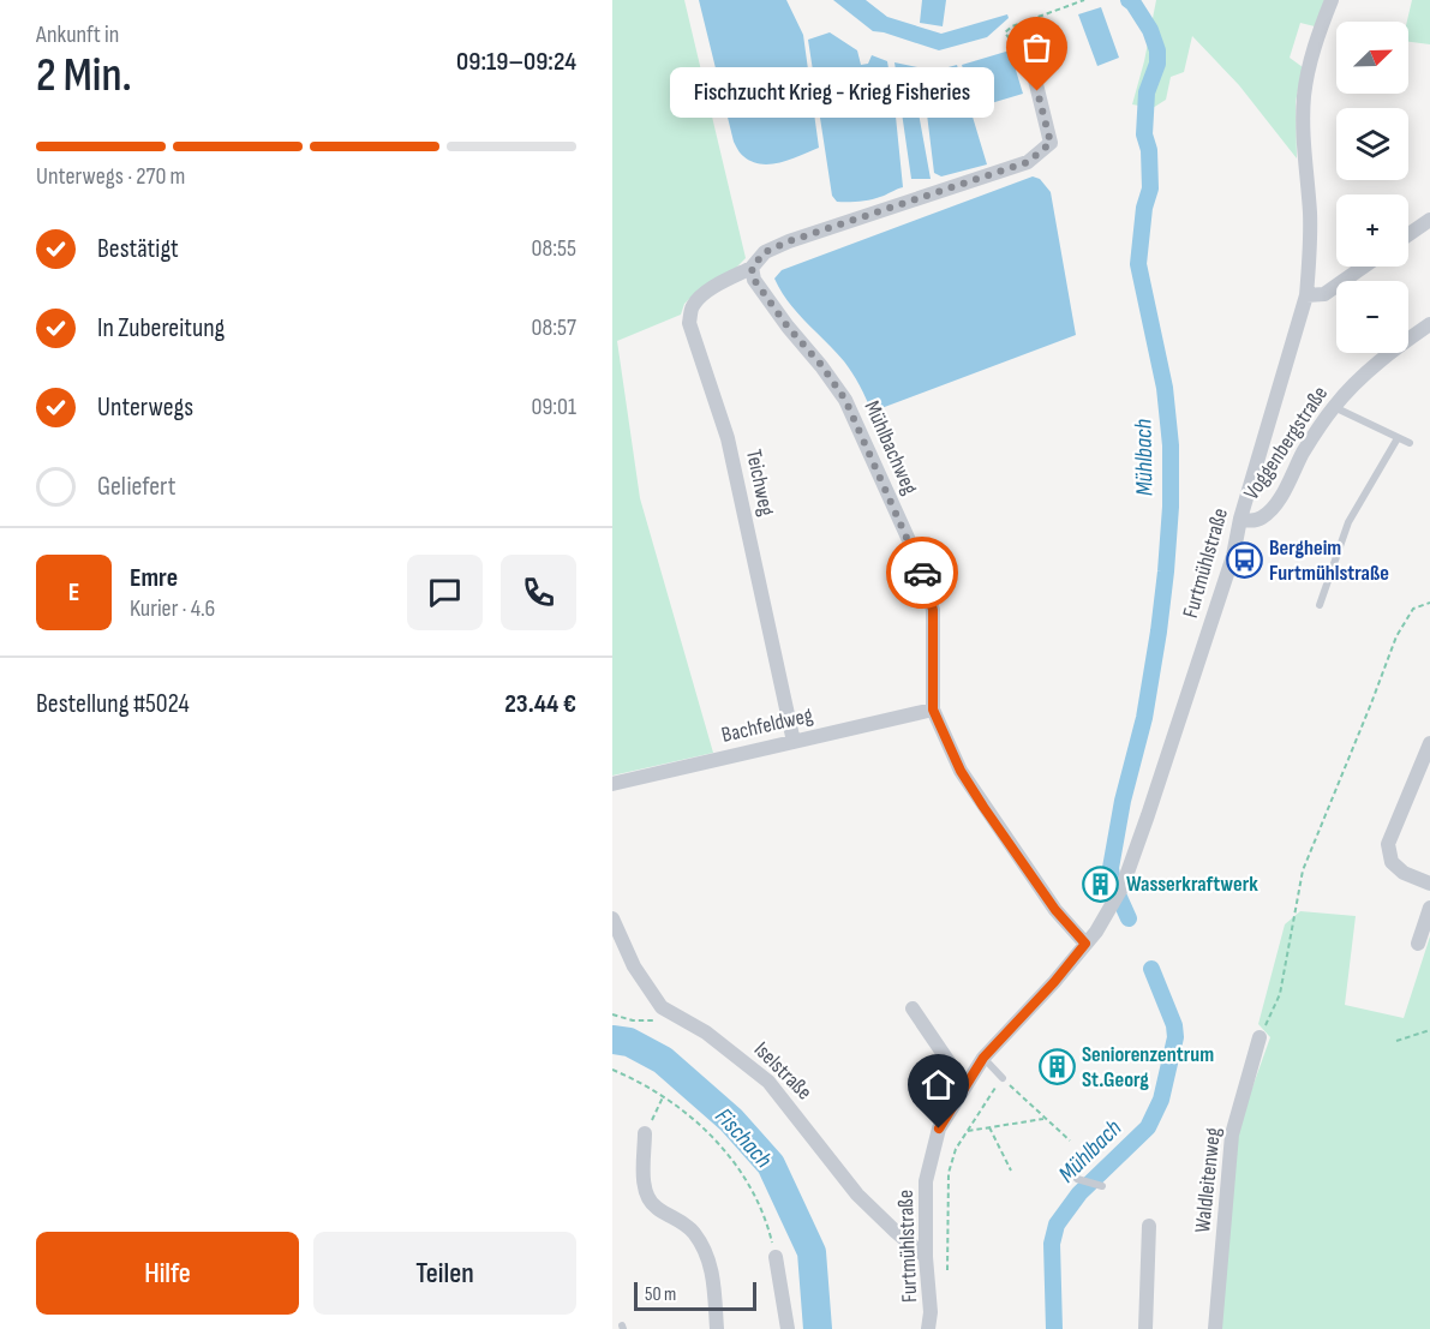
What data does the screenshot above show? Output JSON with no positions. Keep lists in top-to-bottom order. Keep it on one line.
{"streets":{"street":["Voggenbergstraße","Mühlbachweg","Teichweg","Furtmühlstraße","Bachfeldweg","Iselstraße","Waldleitenweg"]},"crossings":[["Voggenbergstraße","Furtmühlstraße"],["Mühlbachweg","Teichweg"],["Mühlbachweg","Furtmühlstraße"],["Mühlbachweg","Bachfeldweg"],["Teichweg","Bachfeldweg"],["Furtmühlstraße","Iselstraße"]],"water":["Mühlbach","Fischach"],"places":{"other":["Fischzucht Krieg - Krieg Fisheries"],"bus stop":["Bergheim Furtmühlstraße"],"building":["Wasserkraftwerk","Seniorenzentrum St.Georg"]},"scale_bar":"50 m","north":"top right","page":{"heading":["2 Min.","Ankunft in","09:19–09:24"],"panel":["Emre","Kurier · 4.6","Bestellung #5024","23.44 €"],"map_buttons":["+","−"],"bubble":"Fischzucht Krieg - Krieg Fisheries","bar":"Unterwegs · 270 m","list":[["Bestätigt","08:55"],["In Zubereitung","08:57"],["Unterwegs","09:01"],"Geliefert"],"round":"E","buttons":["Hilfe","Teilen"],"scale":"50 m"}}
